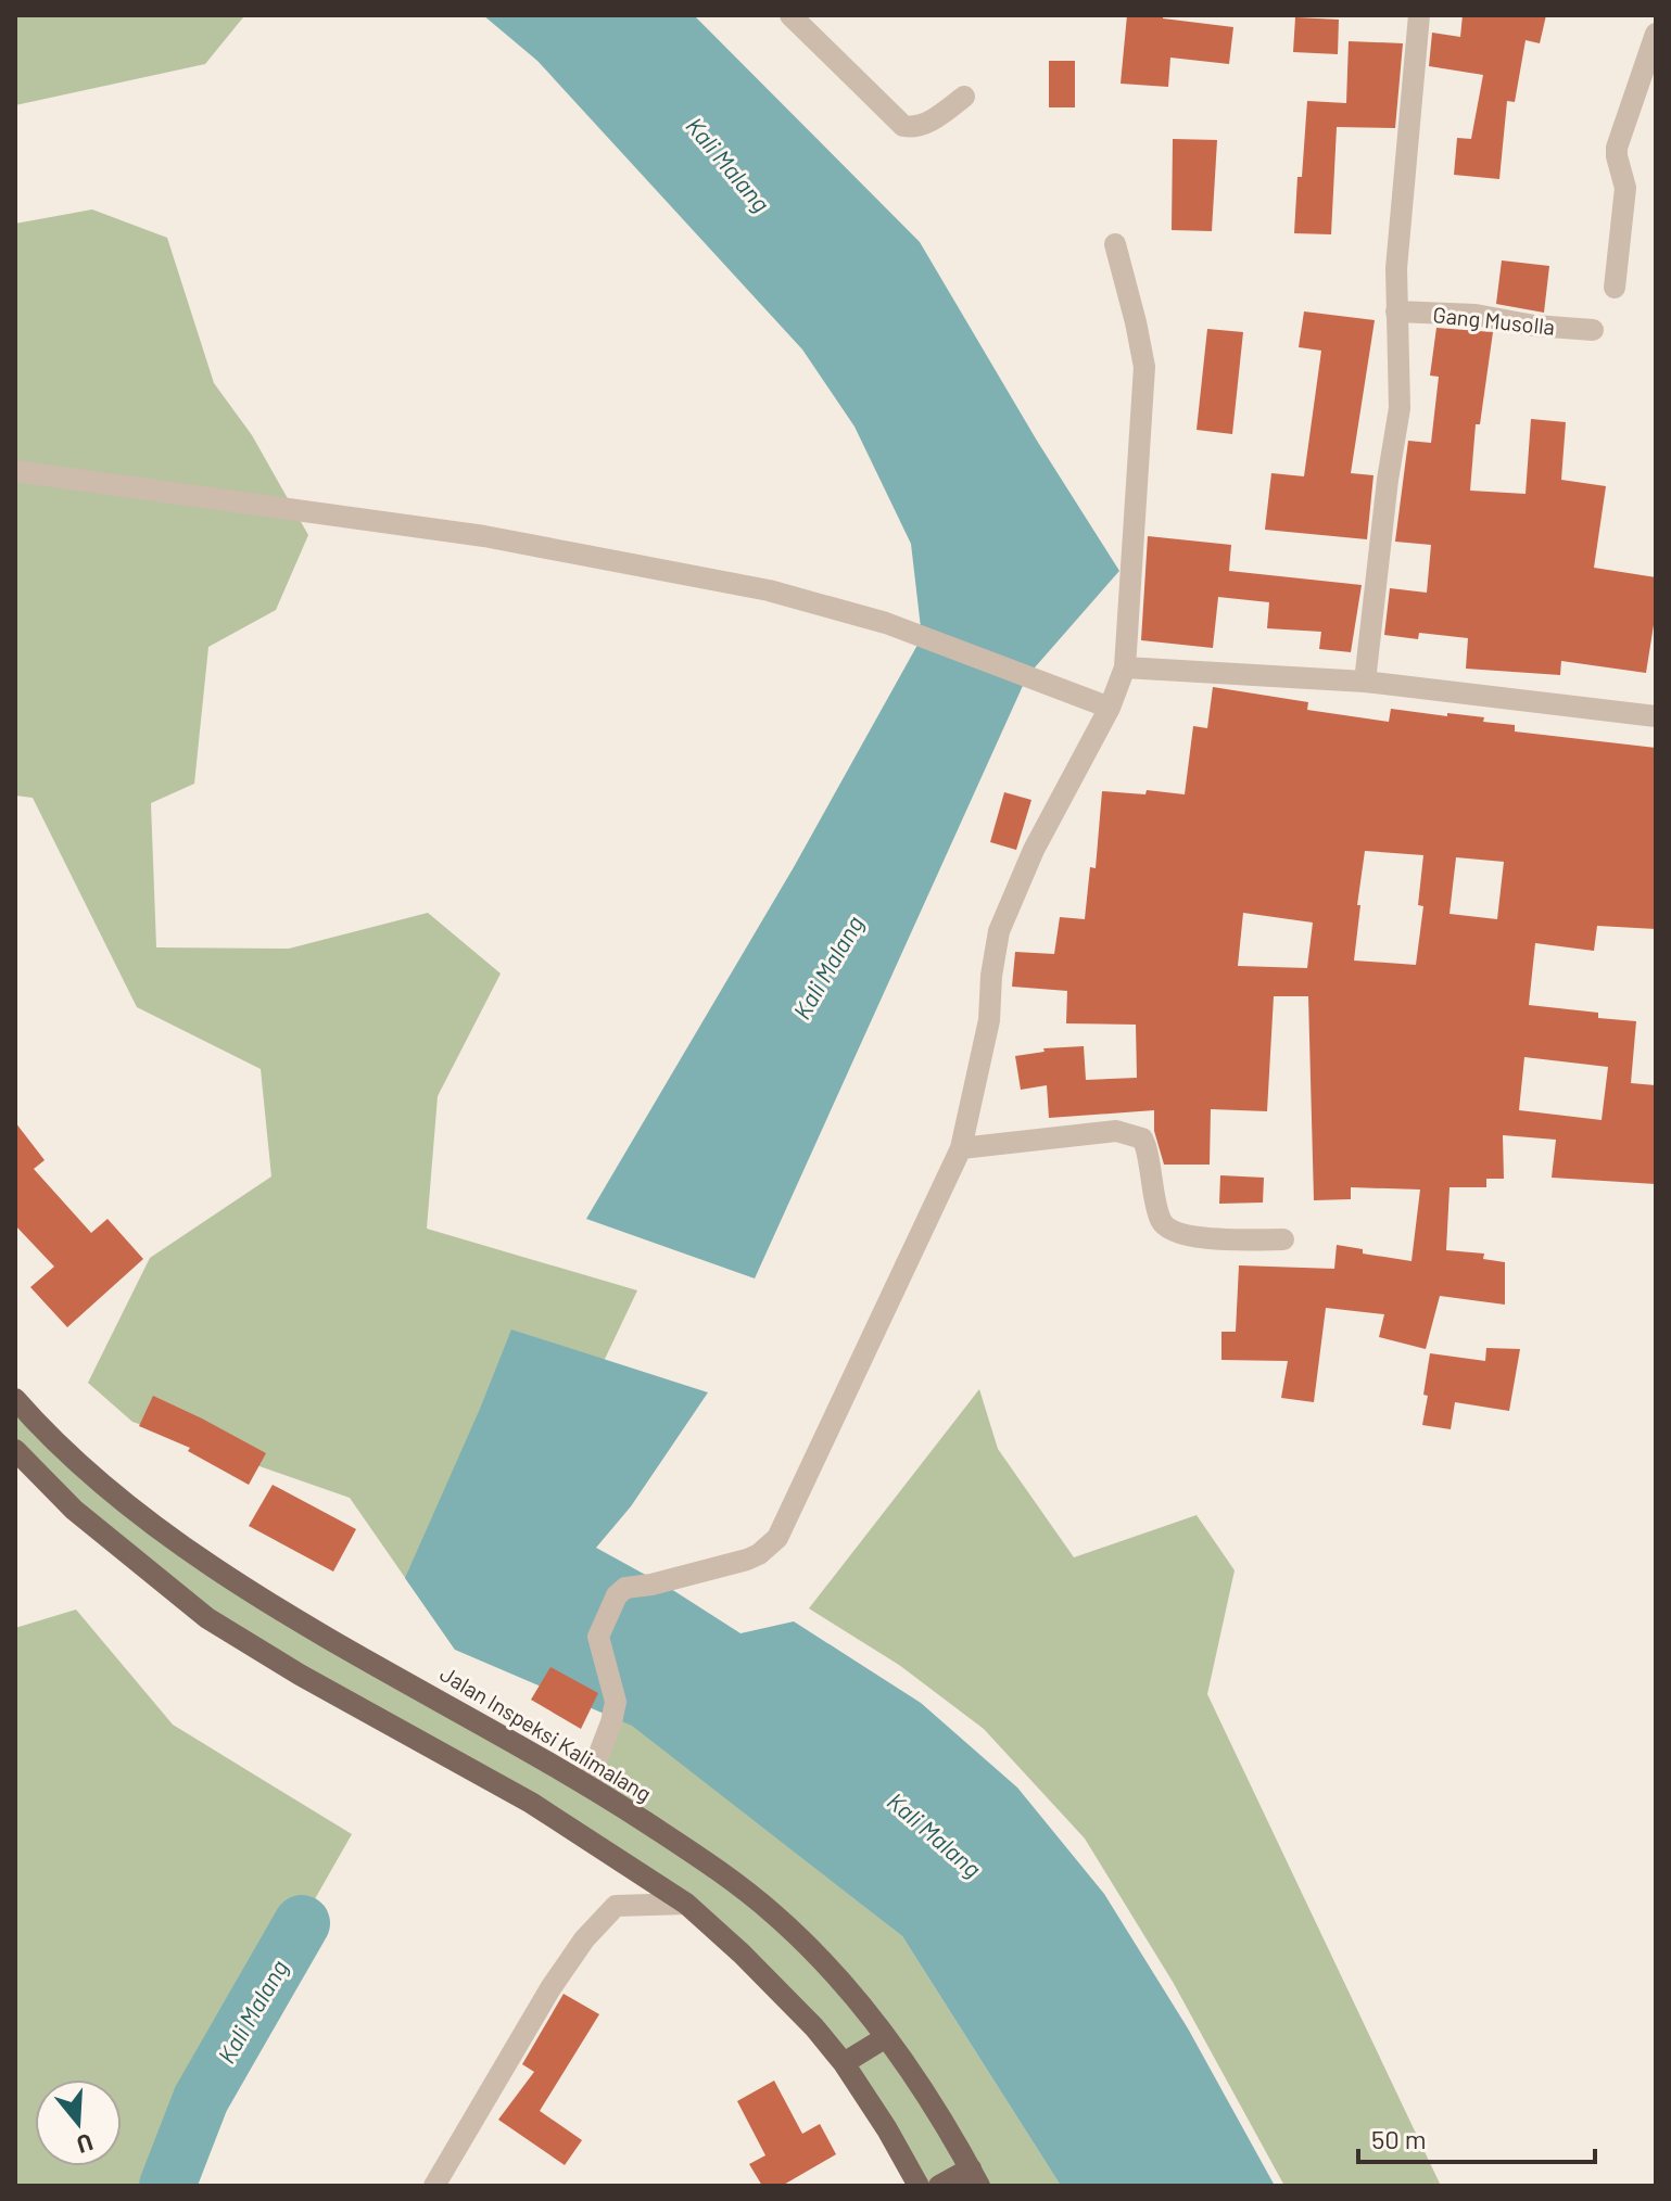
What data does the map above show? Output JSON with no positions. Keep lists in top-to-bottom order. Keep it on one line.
{"streets":{"main road":["Jalan Inspeksi Kalimalang"],"street":["Gang Musolla"]},"water":["Kali Malang"],"scale_bar":"50 m","north":"bottom"}
